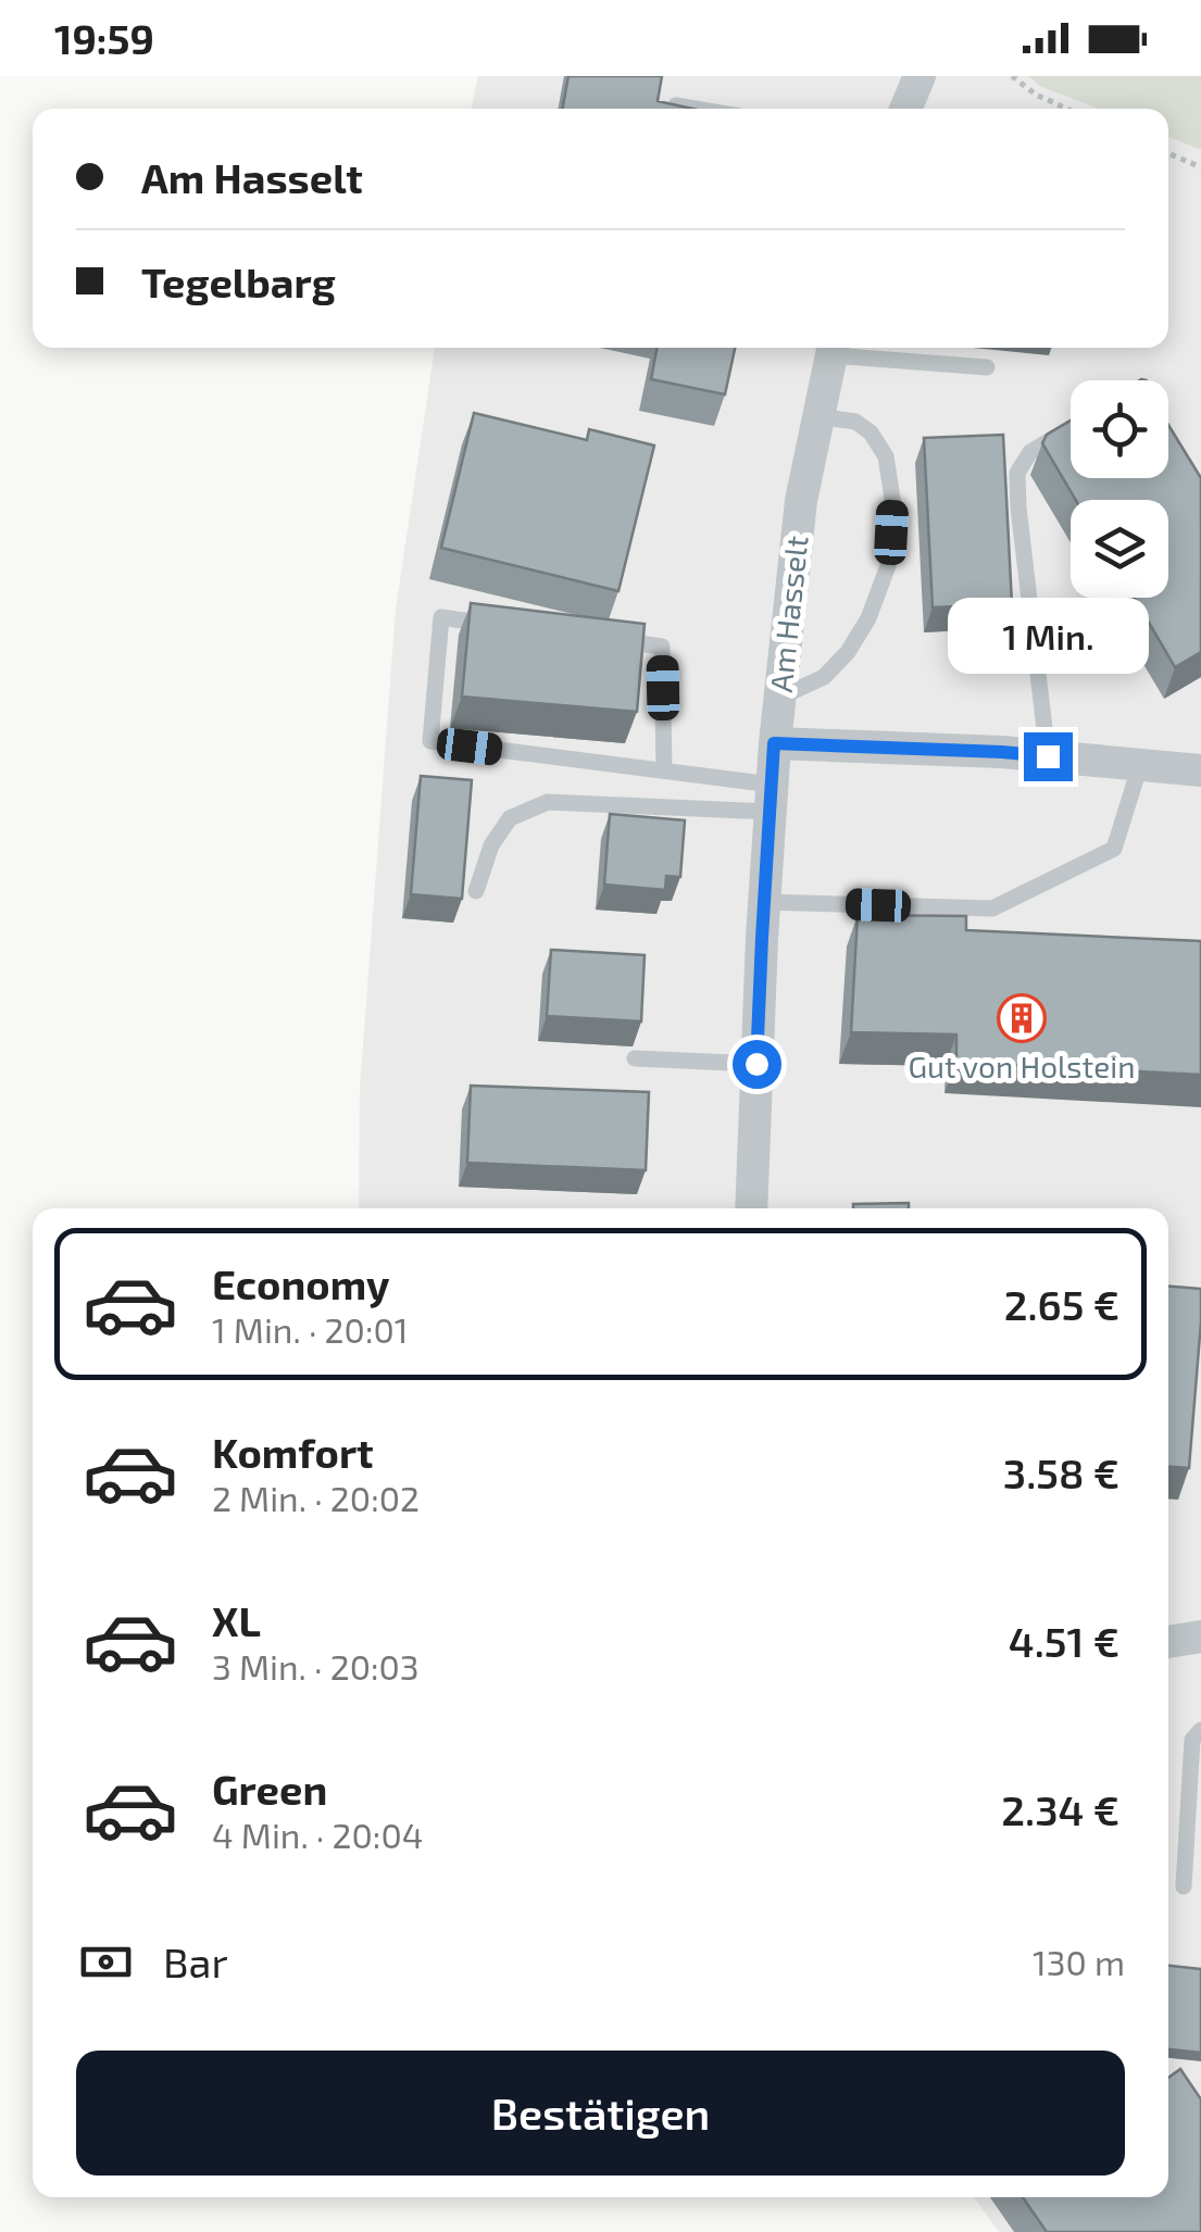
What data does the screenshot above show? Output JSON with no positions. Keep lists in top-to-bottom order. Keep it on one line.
{"streets":{"street":["Am Hasselt"]},"places":{"building":["Gut von Holstein"]},"page":{"status":"19:59","banner":["Am Hasselt","Tegelbarg"],"bubble":"1 Min.","list":[{"name":"Economy","note":"1 Min. · 20:01","value":"2.65 €"},{"name":"Komfort","note":"2 Min. · 20:02","value":"3.58 €"},{"name":"XL","note":"3 Min. · 20:03","value":"4.51 €"},{"name":"Green","note":"4 Min. · 20:04","value":"2.34 €"}],"pay":["Bar","130 m"],"buttons":"Bestätigen"}}
